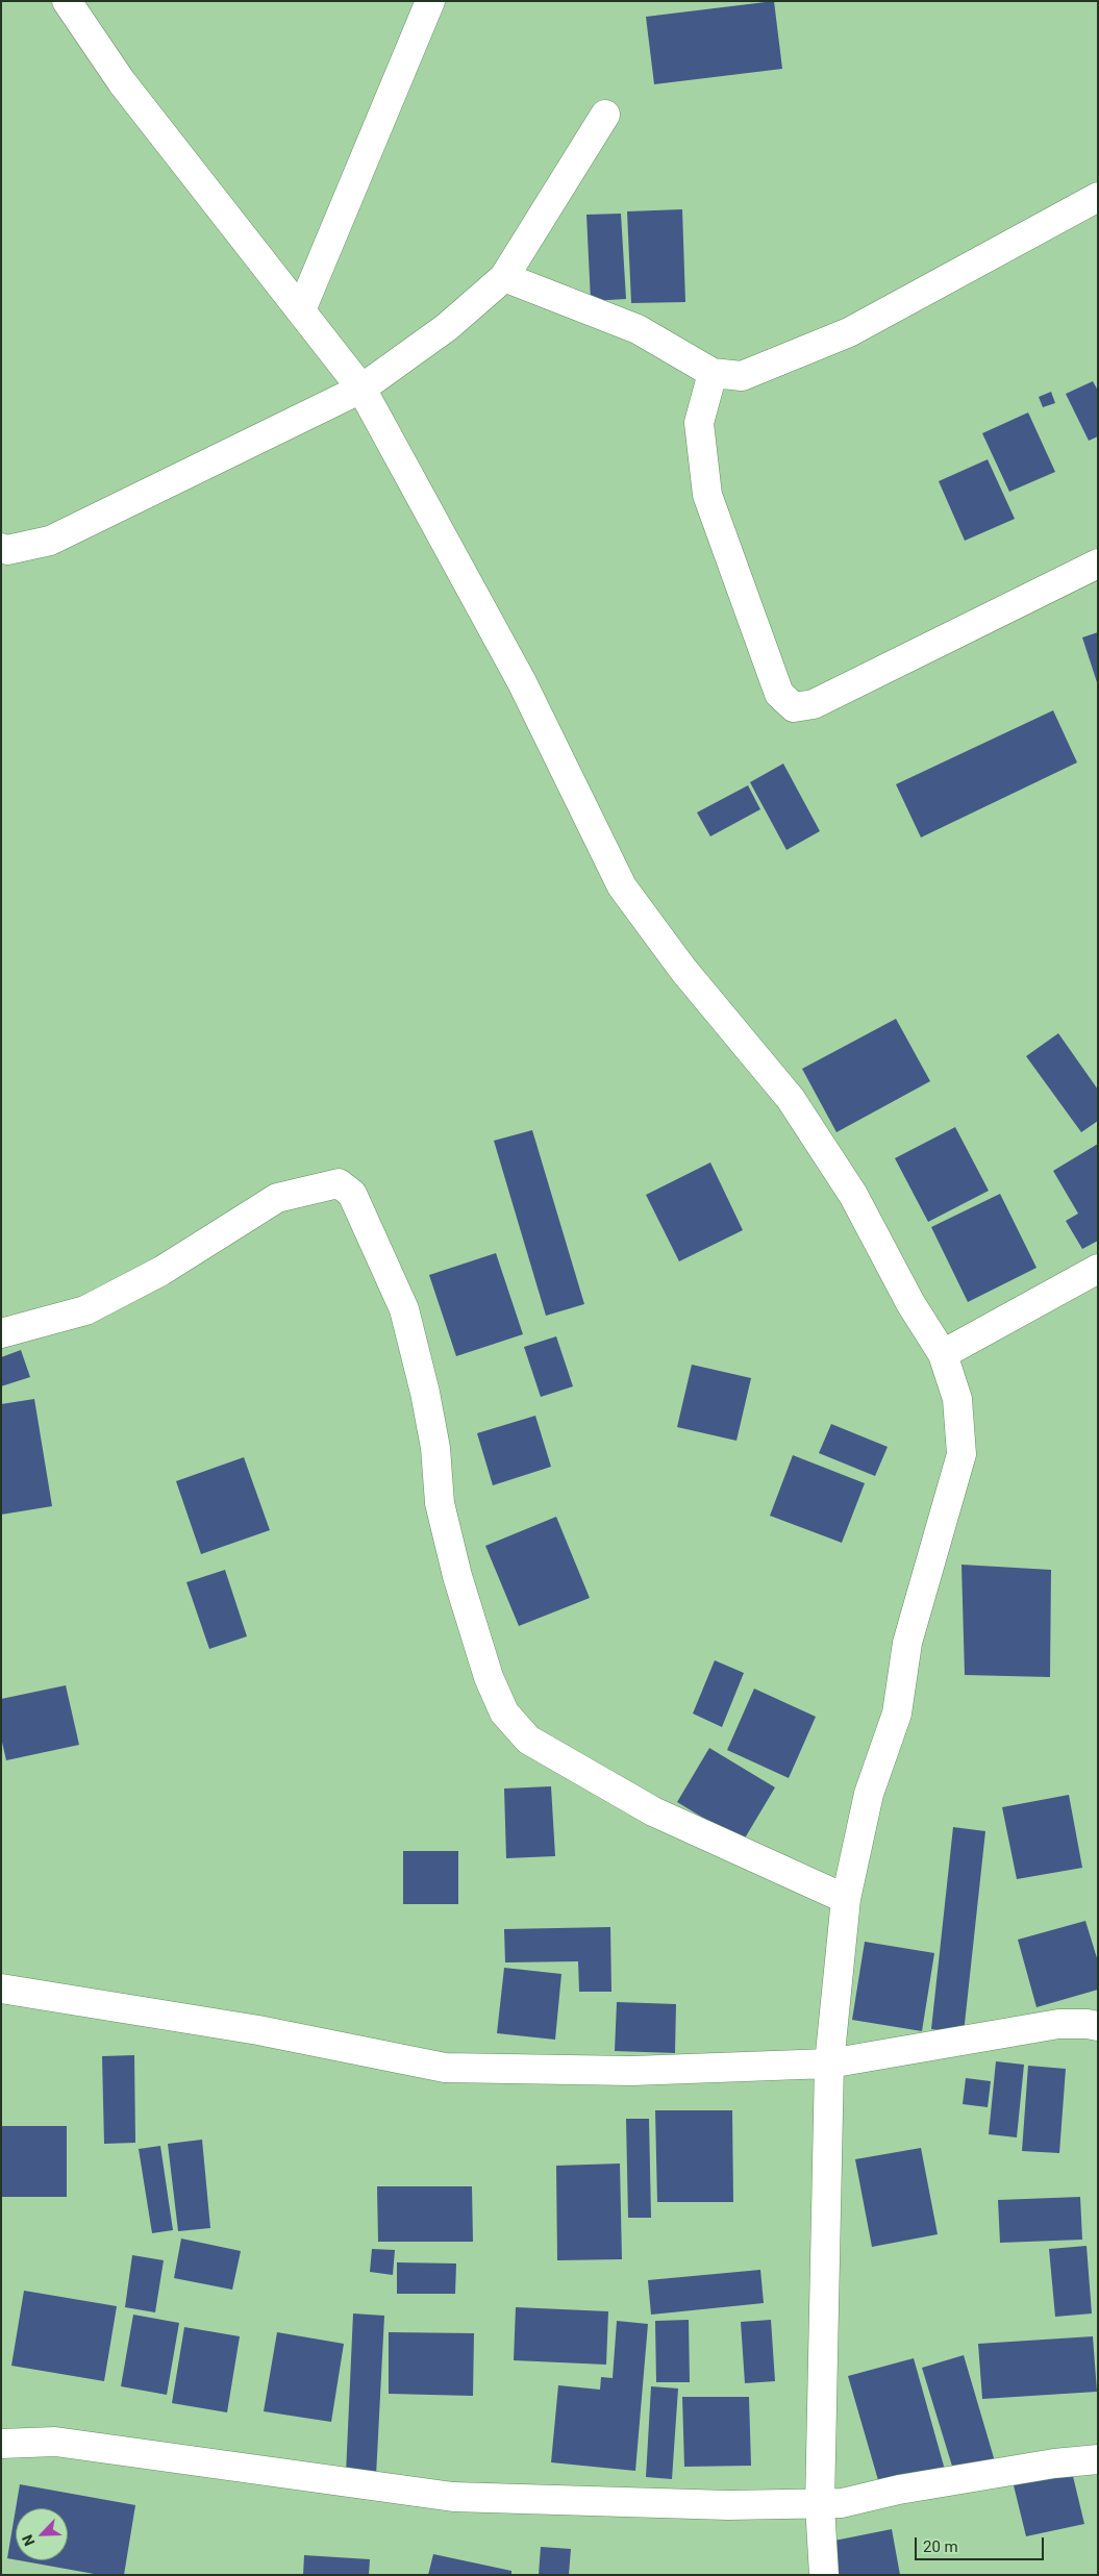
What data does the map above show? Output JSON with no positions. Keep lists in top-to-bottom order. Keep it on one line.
{"scale_bar":"20 m","north":"bottom left"}
